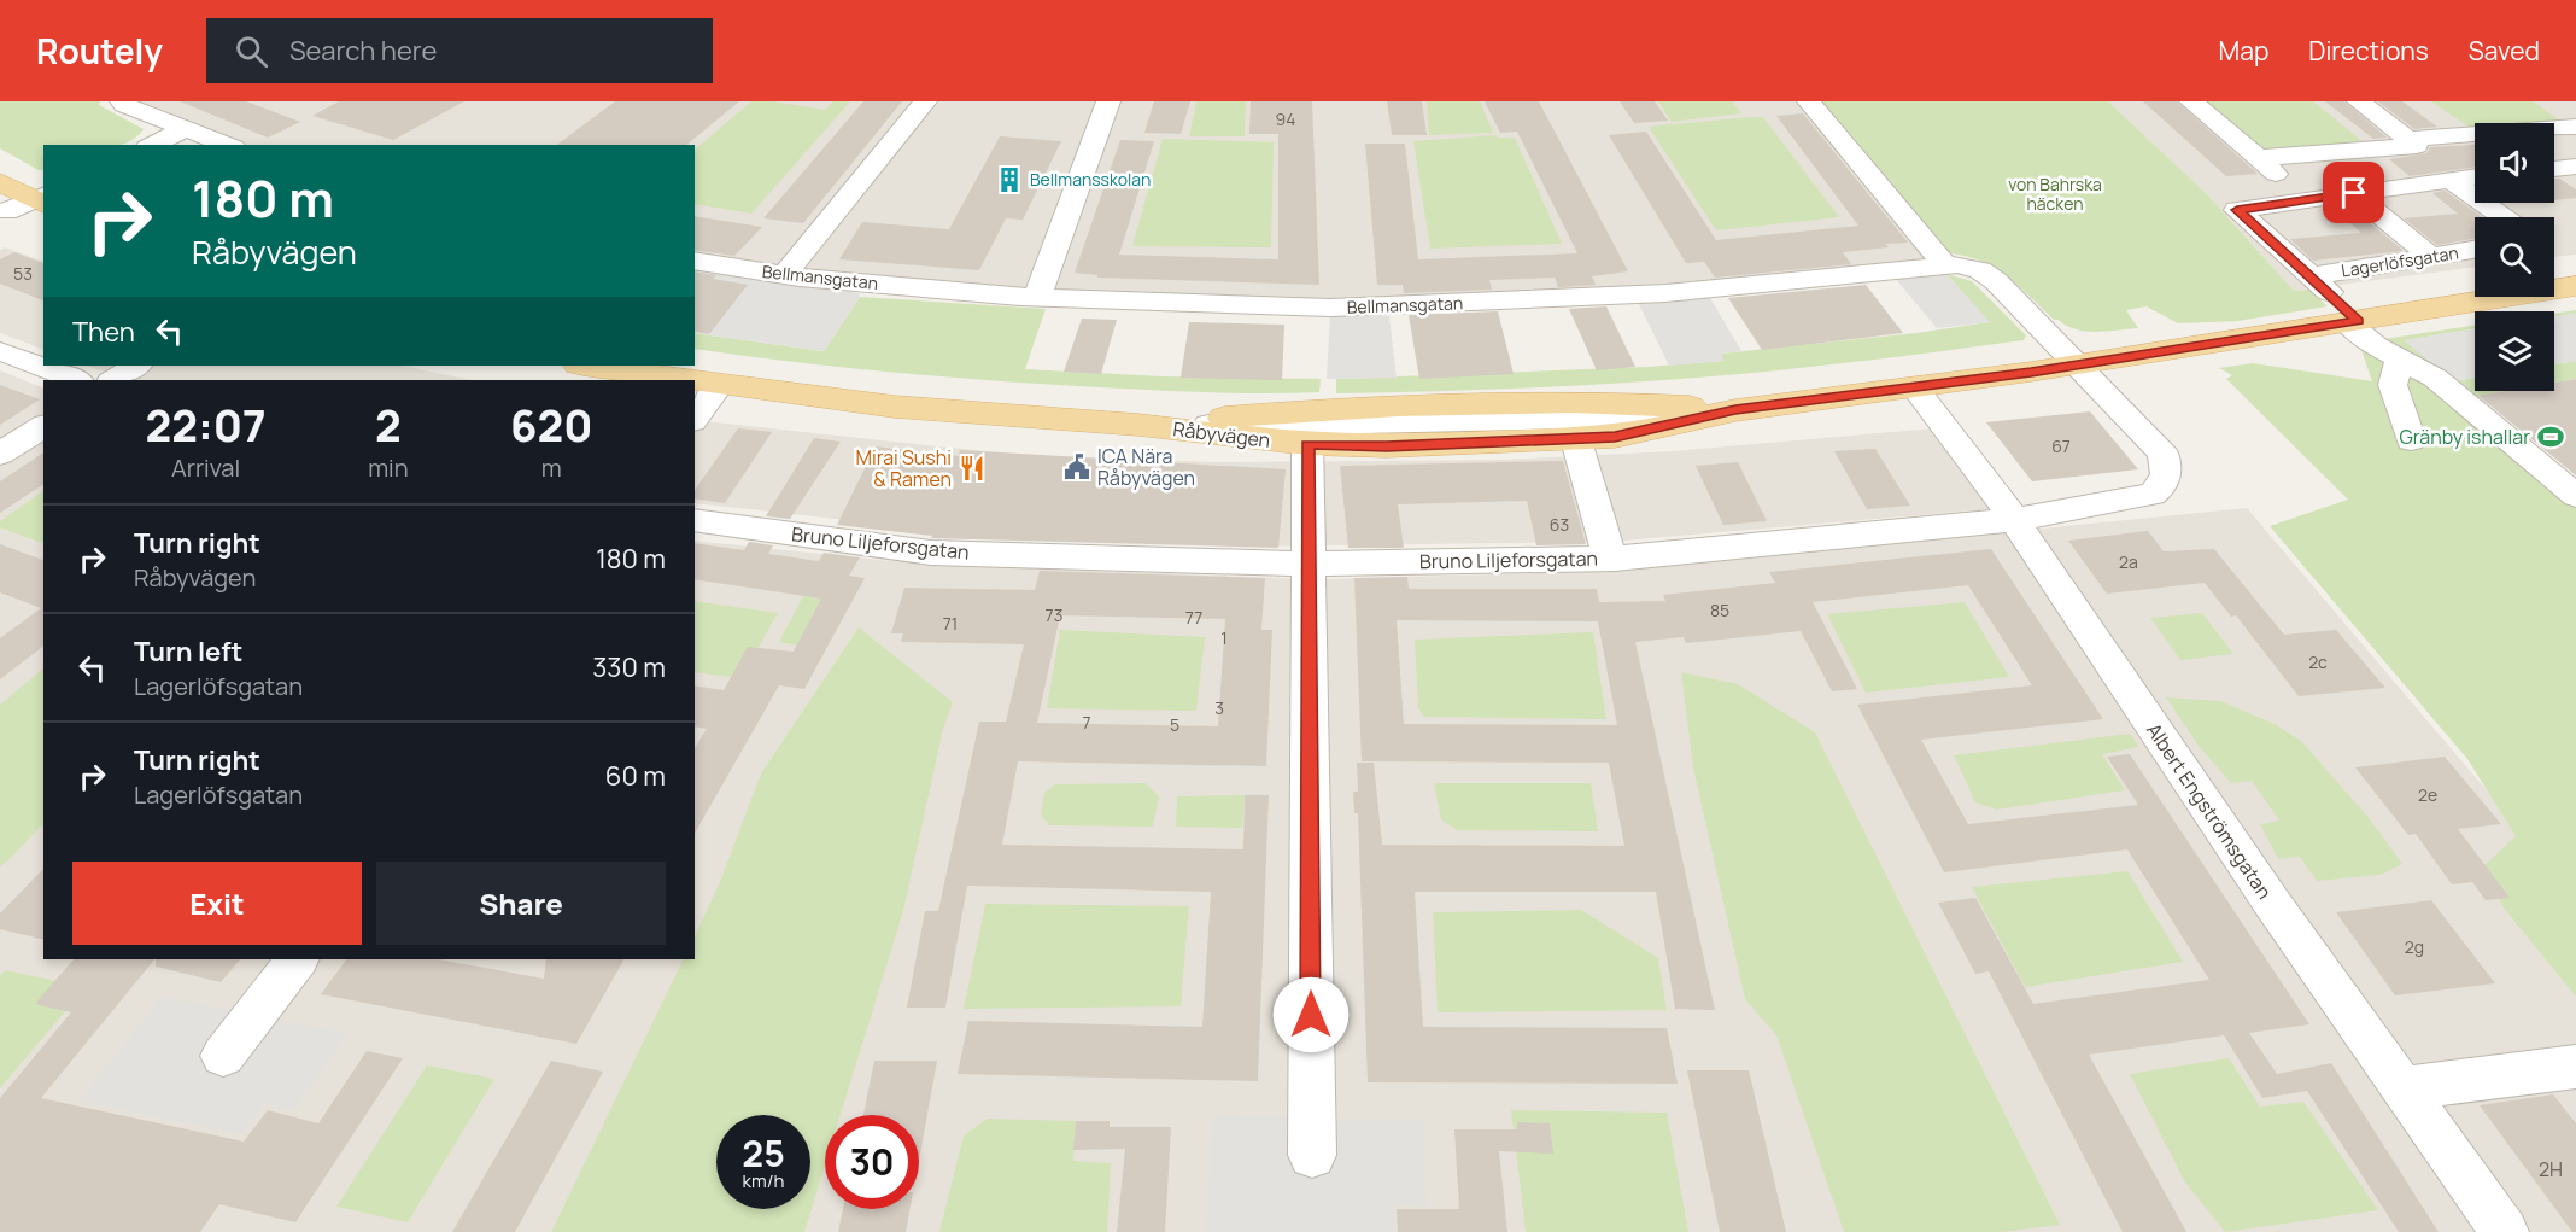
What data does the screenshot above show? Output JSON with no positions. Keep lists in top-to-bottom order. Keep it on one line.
{"streets":{"main road":["Råbyvägen"],"street":["Lagerlöfsgatan","Bellmansgatan","Bruno Liljeforsgatan","Albert Engströmsgatan"]},"crossings":[["Lagerlöfsgatan","Råbyvägen"],["Bellmansgatan","Råbyvägen"],["Bellmansgatan","Bruno Liljeforsgatan"],["Råbyvägen","Bruno Liljeforsgatan"],["Råbyvägen","Albert Engströmsgatan"],["Bruno Liljeforsgatan","Albert Engströmsgatan"]],"parks":["von Bahrska häcken"],"places":{"building":["Bellmansskolan"],"sports":["Gränby ishallar"],"public building":["ICA Nära Råbyvägen"],"restaurant":["Mirai Sushi & Ramen"]},"house_numbers":["94","53","67","63","2a","85","73","77","71","1","2c","3","7","5","2e","2g","2H"],"page":{"header":"Routely","search":"Search here","nav":["Map","Directions","Saved"],"turn":["180 m","Råbyvägen"],"then":"Then","eta":["22:07","Arrival","2","min","620","m"],"list":[{"name":"Turn right","note":"Råbyvägen","value":"180 m"},{"name":"Turn left","note":"Lagerlöfsgatan","value":"330 m"},{"name":"Turn right","note":"Lagerlöfsgatan","value":"60 m"}],"buttons":["Exit","Share"],"speed":"25 km/h","limit":"30"}}
